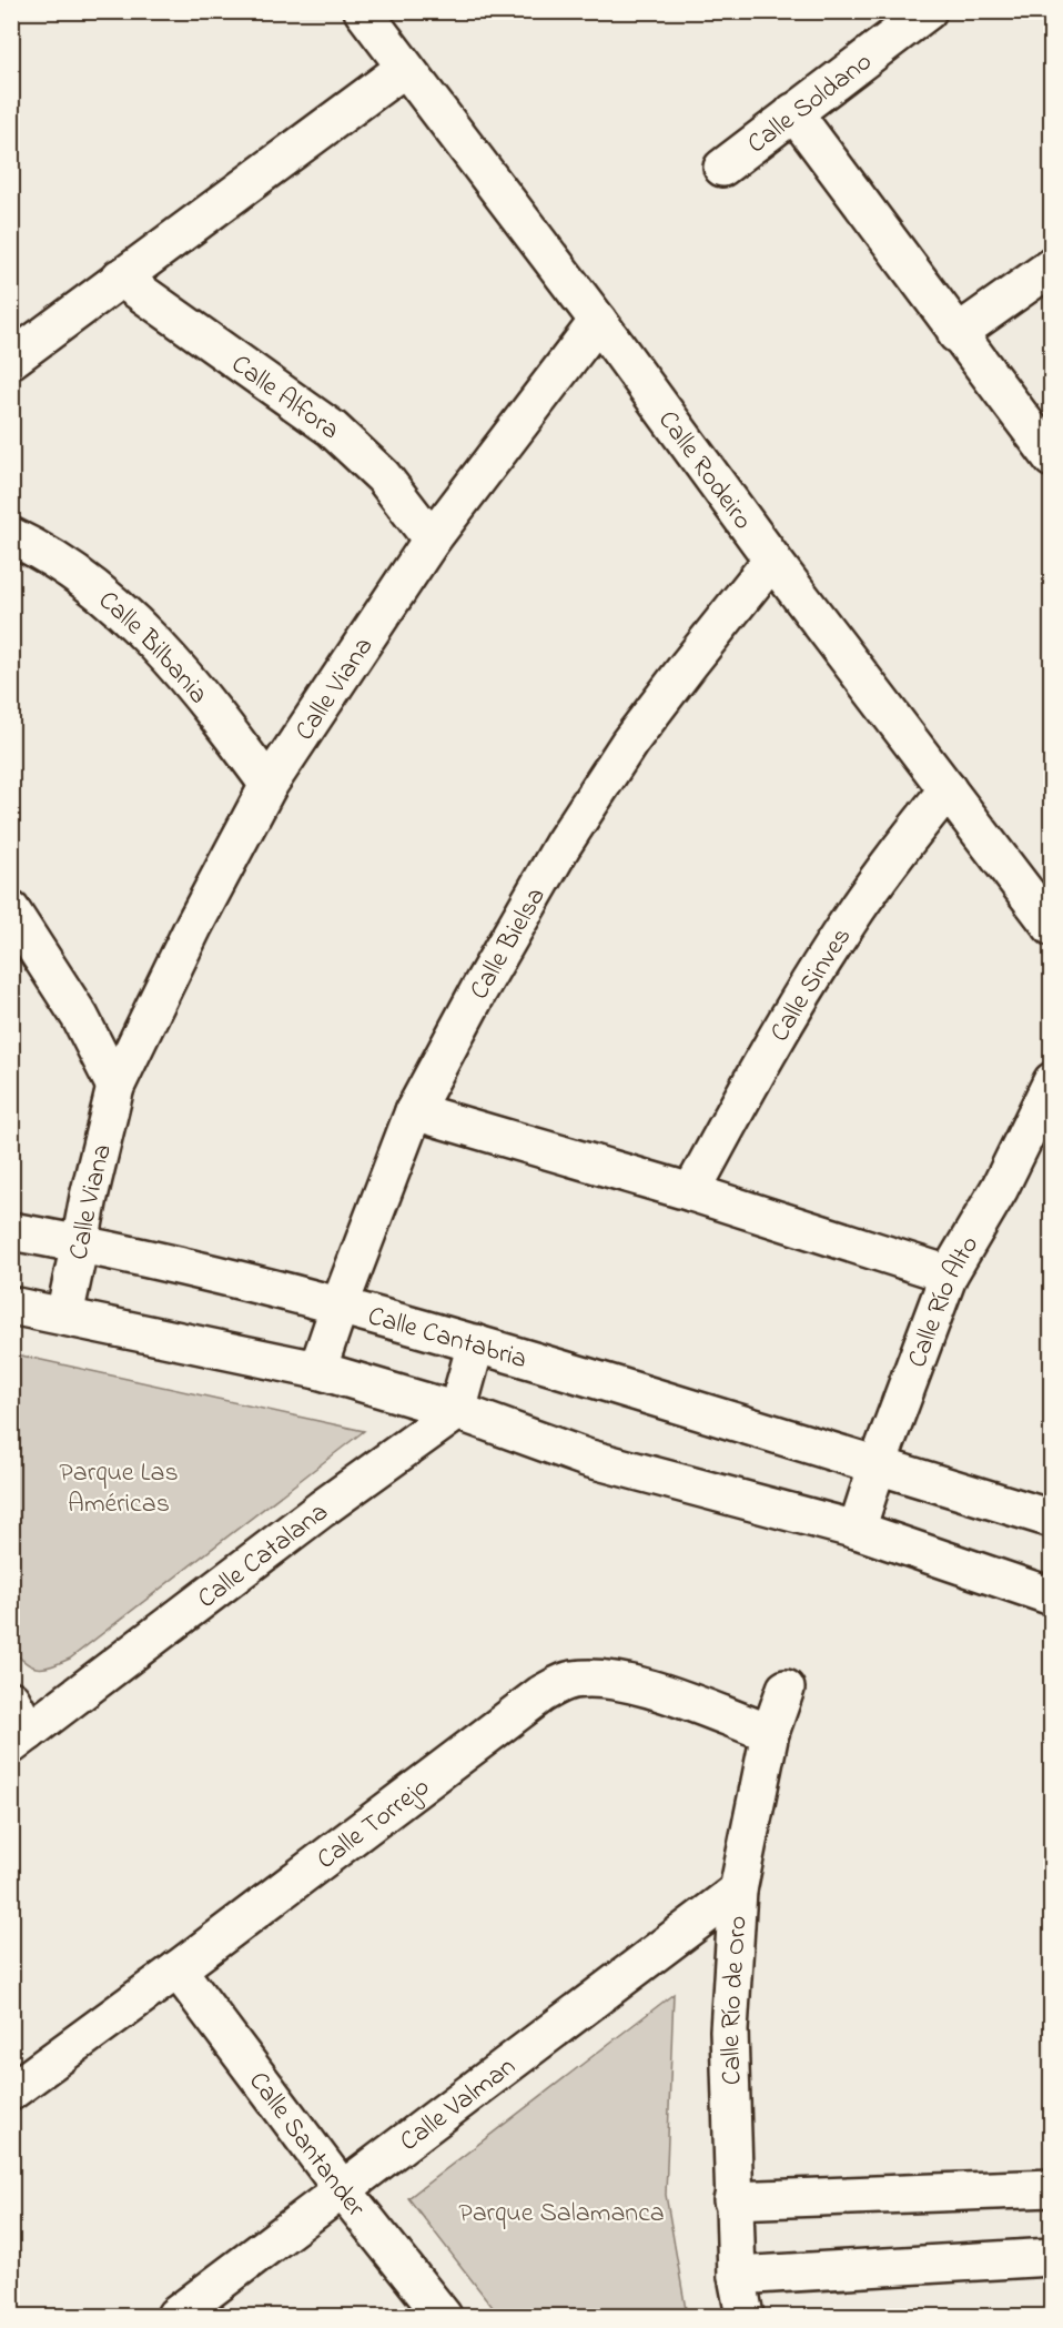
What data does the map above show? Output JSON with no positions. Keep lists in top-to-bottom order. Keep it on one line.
{"streets":{"street":["Calle Soldano","Calle Alfora","Calle Rodeiro","Calle Bilbania","Calle Viana","Calle Bielsa","Calle Sinves","Calle Río Alto","Calle Cantabria","Calle Catalana","Calle Torrejo","Calle Río de Oro","Calle Valman","Calle Santander"]},"crossings":[["Calle Alfora","Calle Viana"],["Calle Rodeiro","Calle Viana"],["Calle Rodeiro","Calle Bielsa"],["Calle Rodeiro","Calle Sinves"],["Calle Bilbania","Calle Viana"],["Calle Viana","Calle Cantabria"],["Calle Bielsa","Calle Cantabria"],["Calle Río Alto","Calle Cantabria"],["Calle Torrejo","Calle Río de Oro"],["Calle Torrejo","Calle Santander"],["Calle Río de Oro","Calle Valman"],["Calle Valman","Calle Santander"]],"parks":["Parque Las Américas","Parque Salamanca"]}
